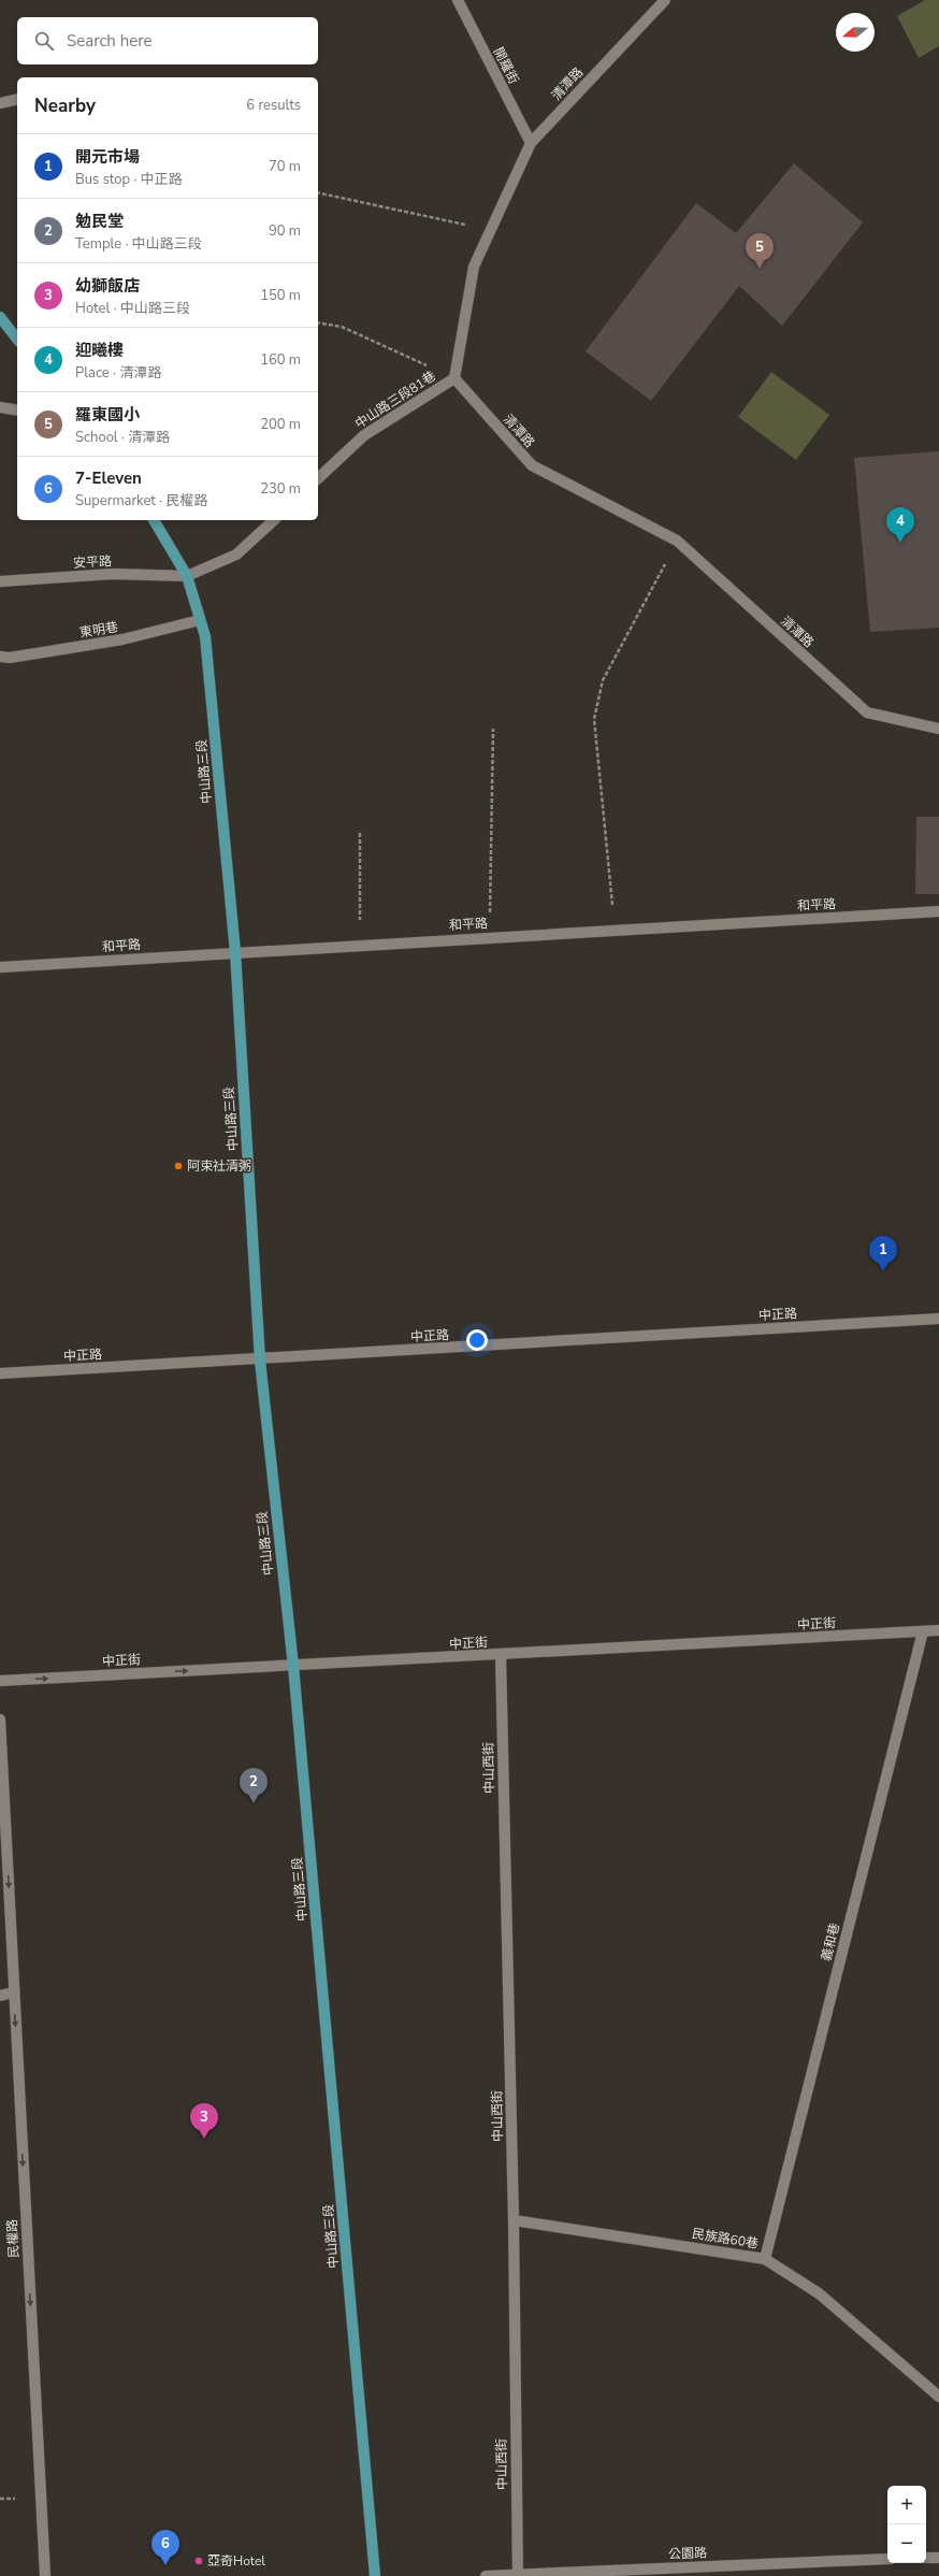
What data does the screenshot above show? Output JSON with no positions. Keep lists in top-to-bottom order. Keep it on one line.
{"streets":{"main road":["中山路三段"],"street":["開羅街","清潭路","中山路三段81巷","安平路","東明巷","和平路","中正路","中正街","中山西街","義和巷","民權路","民族路60巷","公園路"]},"crossings":[["開羅街","清潭路"],["清潭路","中山路三段81巷"],["安平路","中山路三段"],["東明巷","中山路三段"],["中山路三段","和平路"],["中山路三段","中正路"],["中山路三段","中正街"],["中正街","中山西街"],["中正街","義和巷"],["中山西街","民族路60巷"],["中山西街","公園路"],["義和巷","民族路60巷"]],"one_way":["民權路"],"places":["阿束社清粥","亞奇Hotel"],"north":"left","page":{"search":"Search here","heading":["Nearby","6 results"],"list":[{"mark":"1","name":"開元市場","note":"Bus stop · 中正路","value":"70 m"},{"mark":"2","name":"勉民堂","note":"Temple · 中山路三段","value":"90 m"},{"mark":"3","name":"幼獅飯店","note":"Hotel · 中山路三段","value":"150 m"},{"mark":"4","name":"迎曦樓","note":"Place · 清潭路","value":"160 m"},{"mark":"5","name":"羅東國小","note":"School · 清潭路","value":"200 m"},{"mark":"6","name":"7-Eleven","note":"Supermarket · 民權路","value":"230 m"}],"pins":["5","4","1","2","3","6"],"map_buttons":["+","−"]}}
